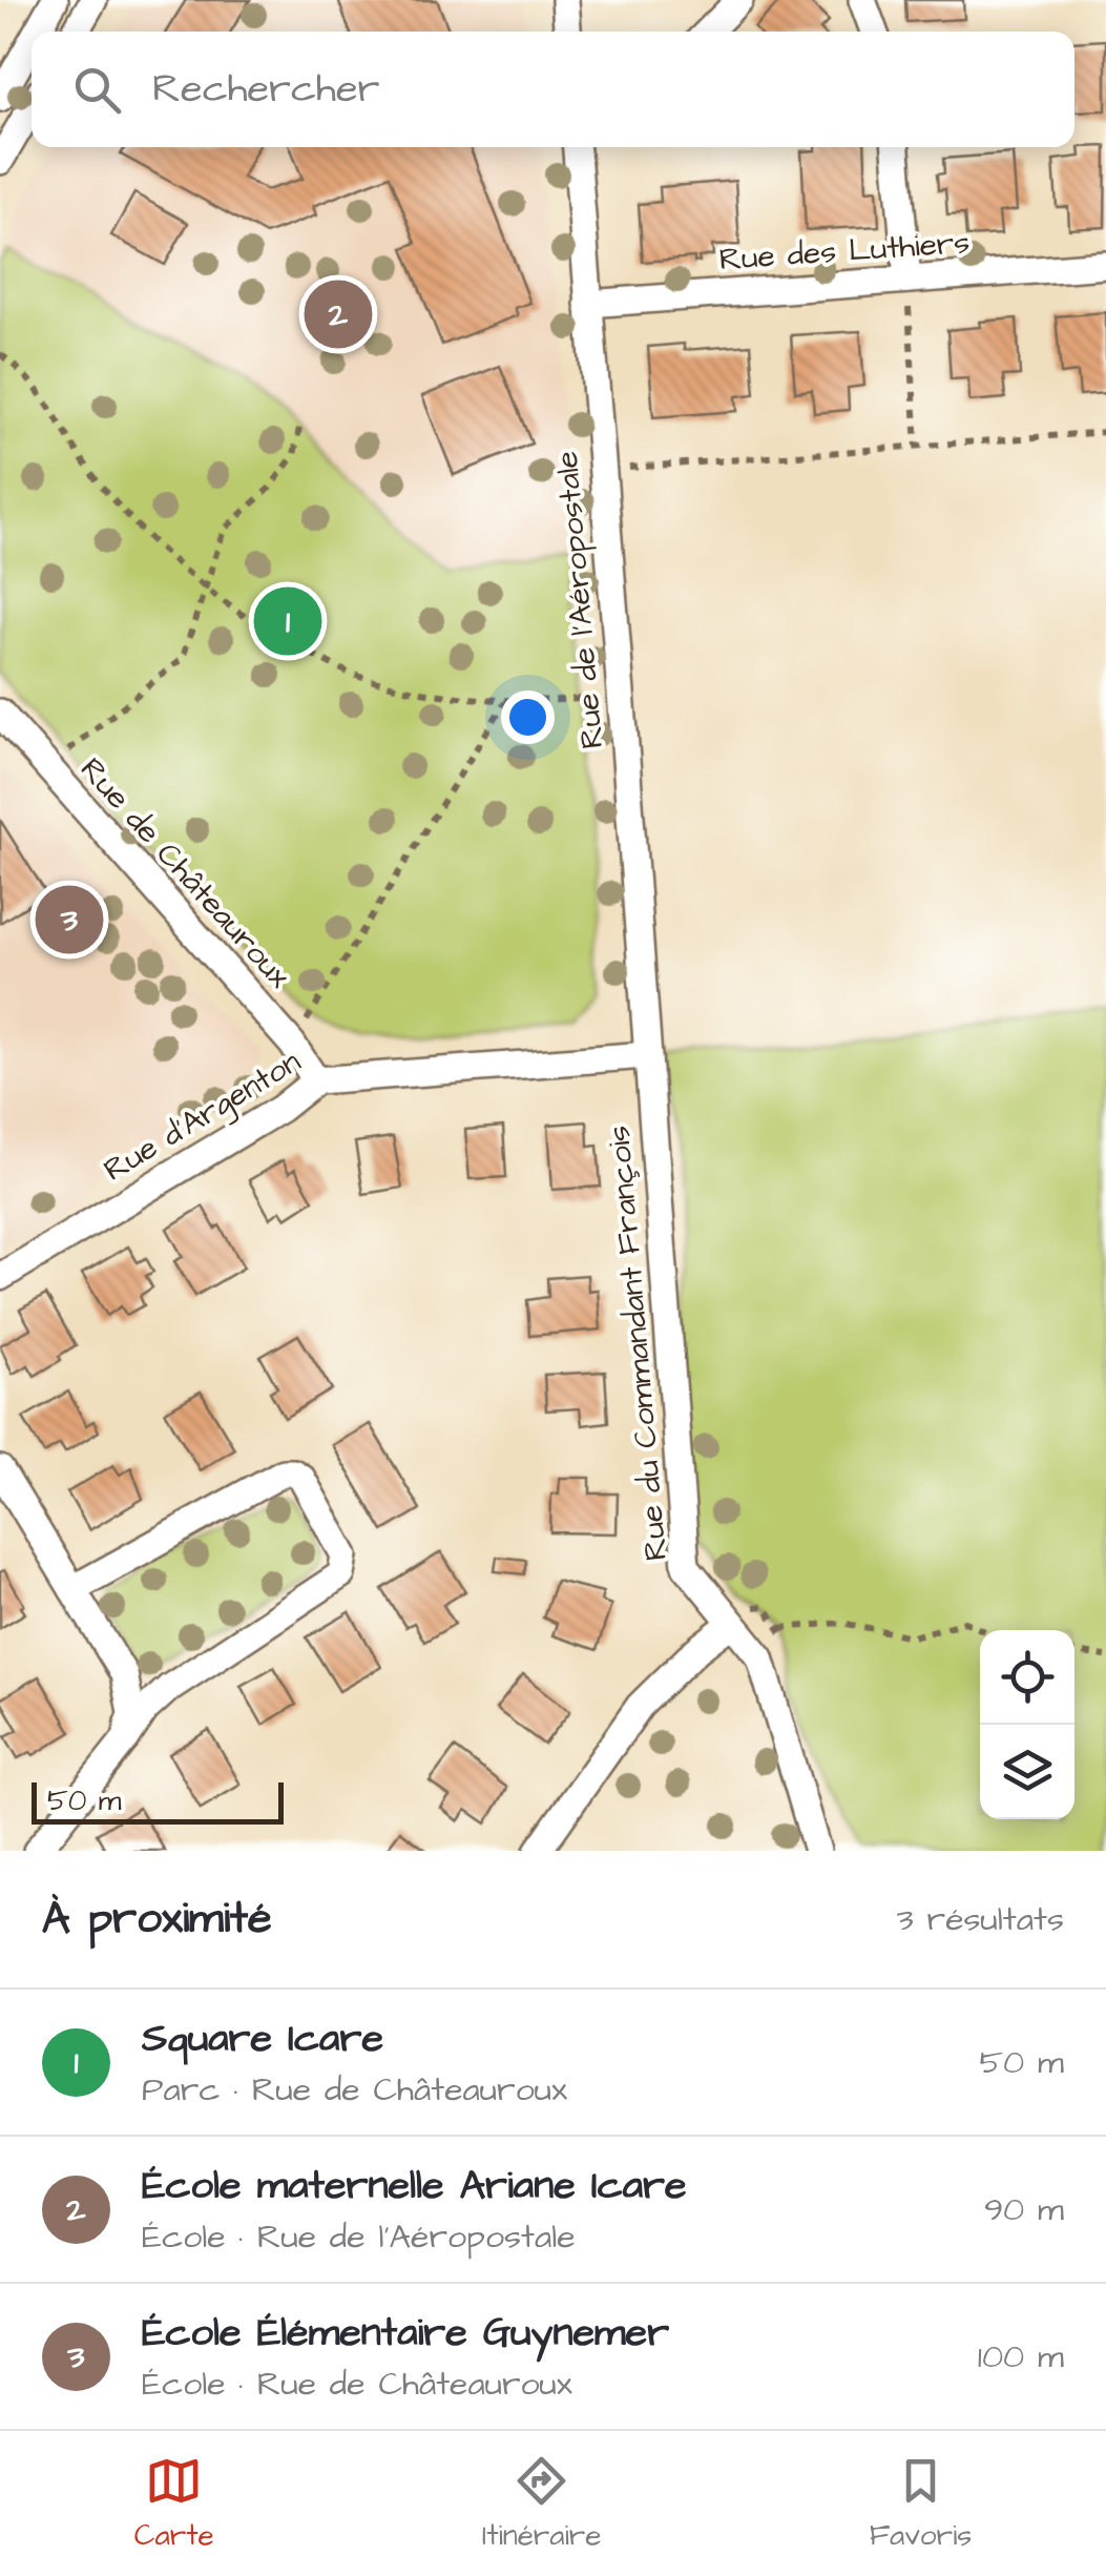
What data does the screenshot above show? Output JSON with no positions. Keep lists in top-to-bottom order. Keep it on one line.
{"streets":{"street":["Rue des Luthiers","Rue de l'Aéropostale","Rue de Châteauroux","Rue d'Argenton","Rue du Commandant François"]},"crossings":[["Rue des Luthiers","Rue de l'Aéropostale"],["Rue de l'Aéropostale","Rue d'Argenton"],["Rue de l'Aéropostale","Rue du Commandant François"],["Rue de Châteauroux","Rue d'Argenton"],["Rue d'Argenton","Rue du Commandant François"]],"scale_bar":"50 m","page":{"search":"Rechercher","pins":["2","1","3"],"scale":"50 m","heading":["À proximité","3 résultats"],"list":[{"mark":"1","name":"Square Icare","note":"Parc · Rue de Châteauroux","value":"50 m"},{"mark":"2","name":"École maternelle Ariane Icare","note":"École · Rue de l'Aéropostale","value":"90 m"},{"mark":"3","name":"École Élémentaire Guynemer","note":"École · Rue de Châteauroux","value":"100 m"}],"nav":["Carte","Itinéraire","Favoris"]}}
